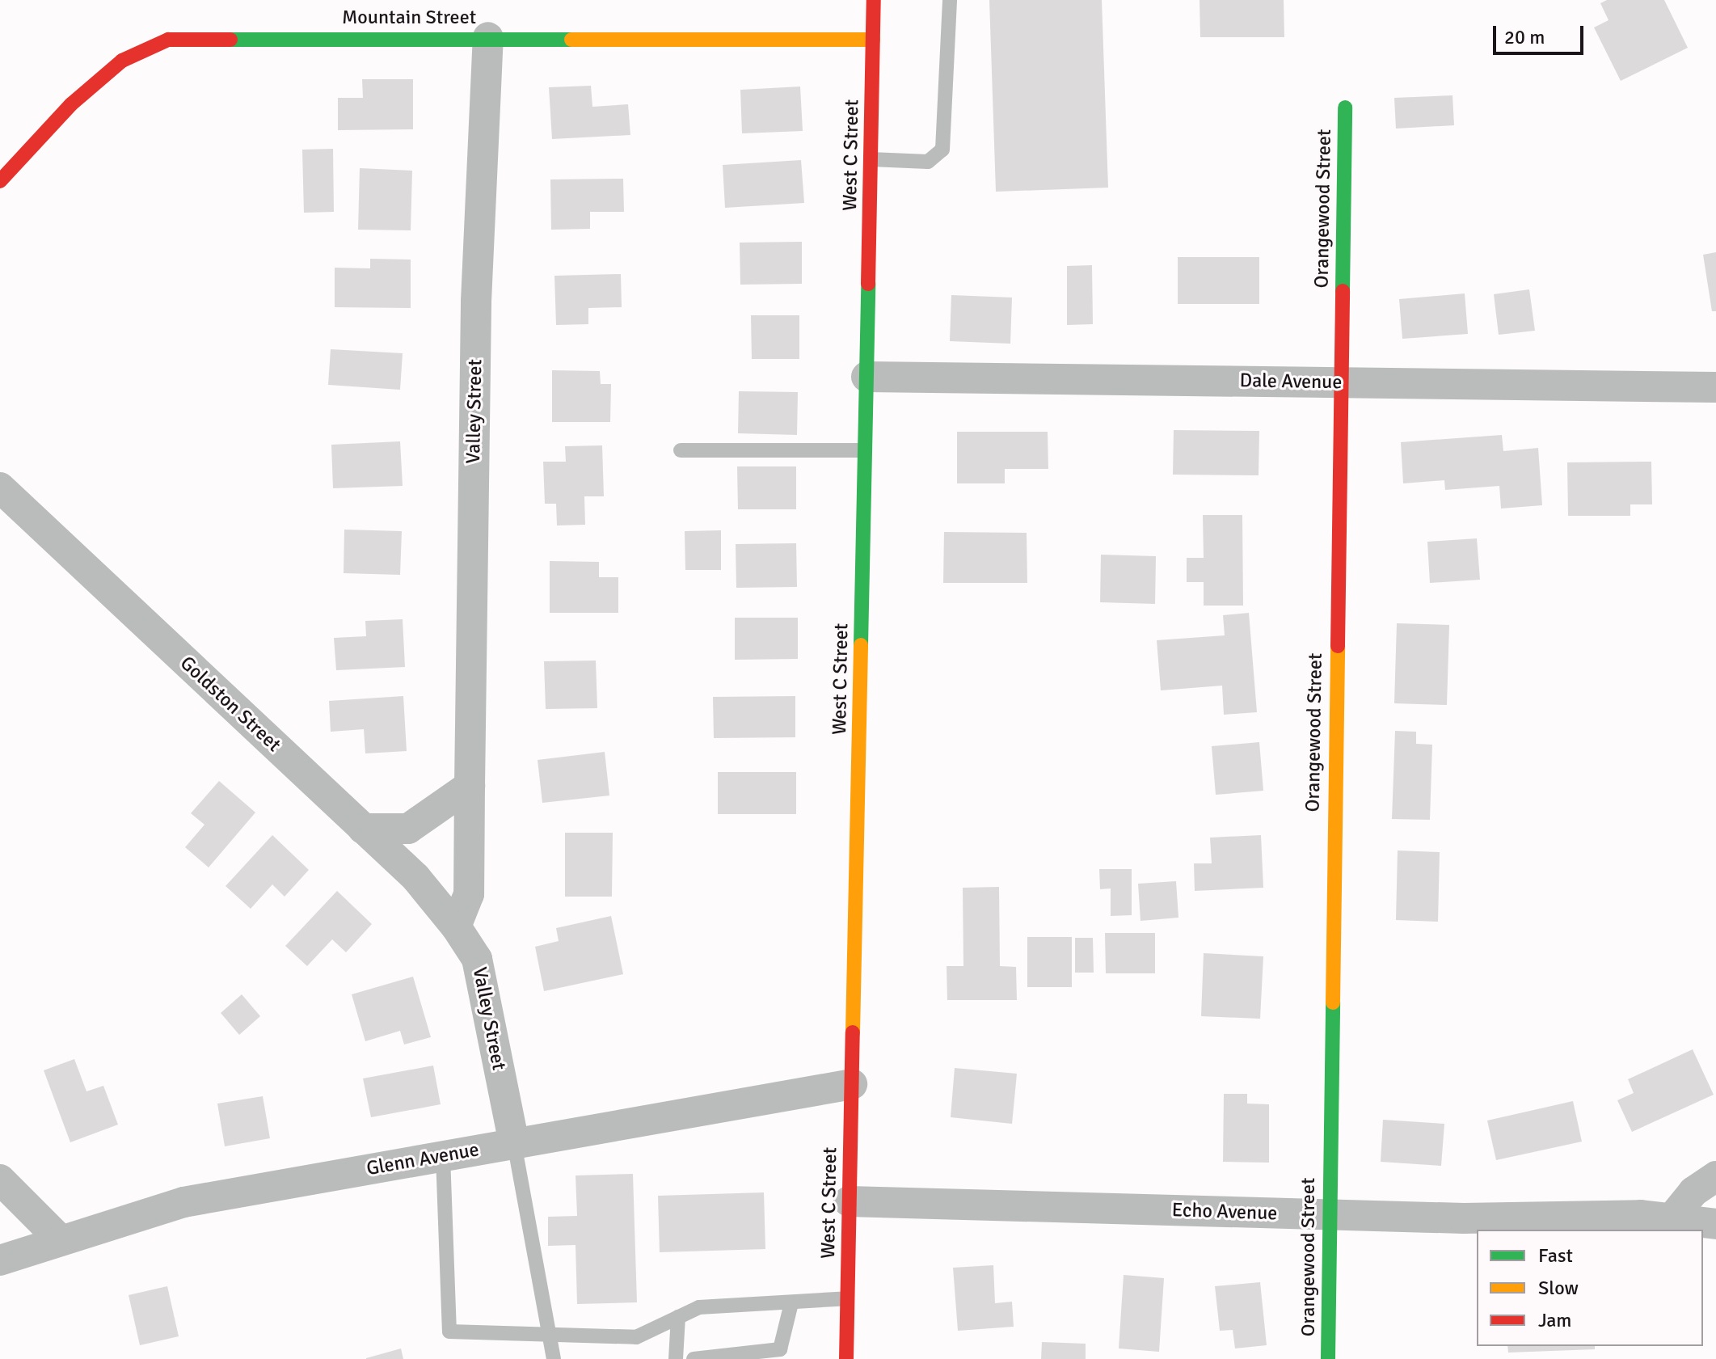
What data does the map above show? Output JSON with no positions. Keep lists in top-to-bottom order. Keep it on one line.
{"streets":{"street":["Mountain Street","West C Street","Orangewood Street","Dale Avenue","Valley Street","Goldston Street","Glenn Avenue","Echo Avenue"]},"crossings":[["Mountain Street","West C Street"],["Mountain Street","Valley Street"],["West C Street","Dale Avenue"],["West C Street","Glenn Avenue"],["West C Street","Echo Avenue"],["Orangewood Street","Dale Avenue"],["Orangewood Street","Echo Avenue"],["Valley Street","Goldston Street"],["Valley Street","Glenn Avenue"]],"legend":["Fast","Slow","Jam"],"scale_bar":"20 m"}
